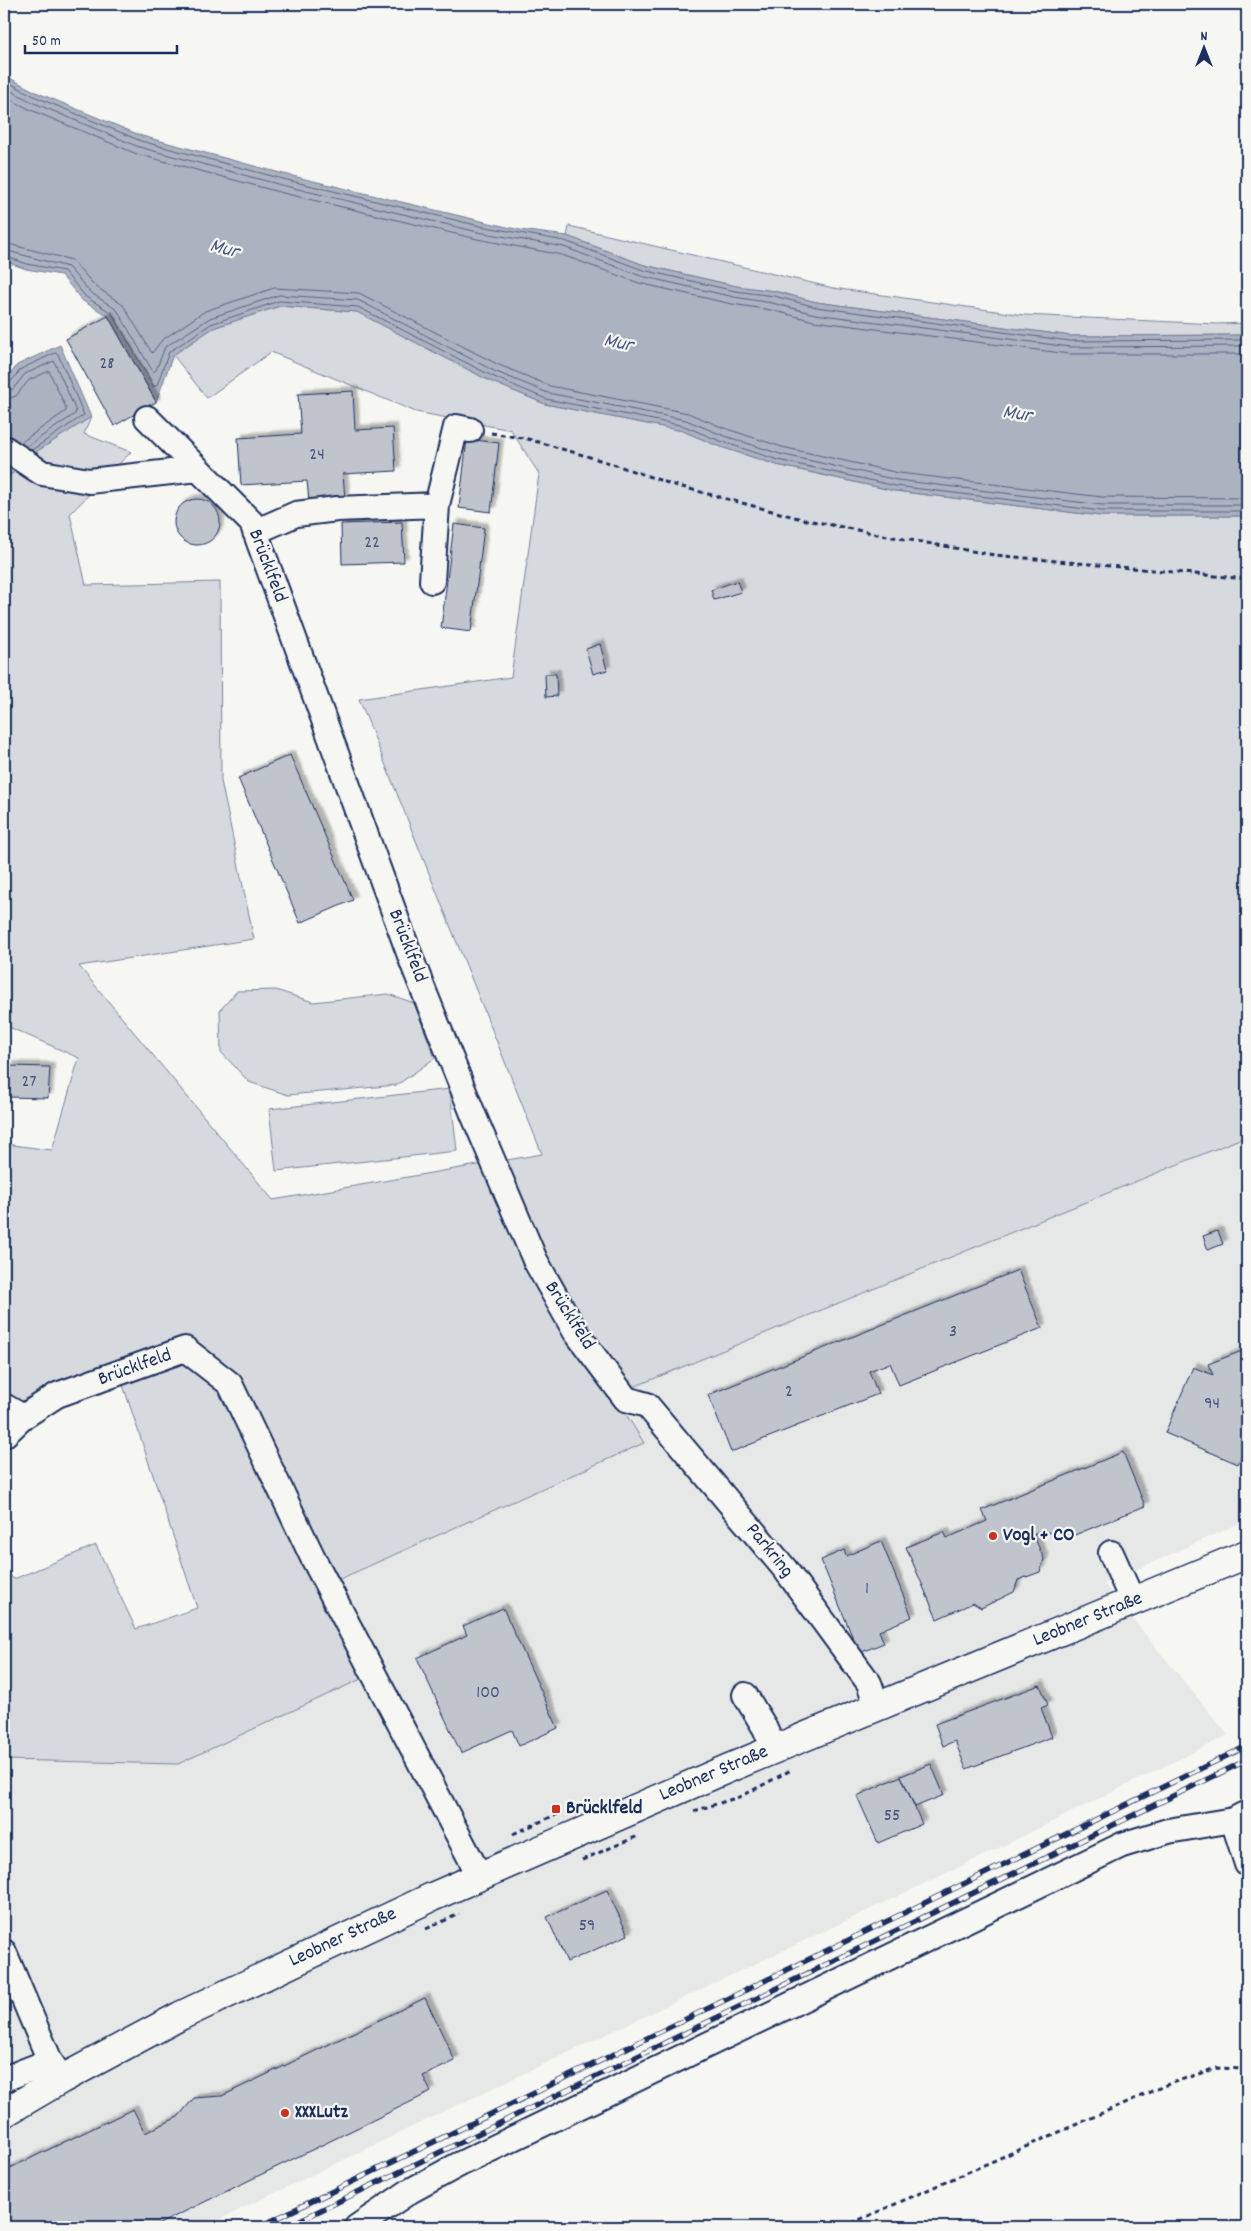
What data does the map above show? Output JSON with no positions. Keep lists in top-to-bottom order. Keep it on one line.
{"streets":{"main road":["Leobner Straße"],"street":["Brücklfeld","Parkring"]},"crossings":[["Brücklfeld","Parkring"],["Brücklfeld","Leobner Straße"],["Parkring","Leobner Straße"]],"water":["Mur"],"places":{"other":["Vogl + CO","XXXLutz"],"transit":["Brücklfeld"]},"house_numbers":["28","24","22","27","3","2","94","1","100","55","59"],"scale_bar":"50 m","north":"top"}
